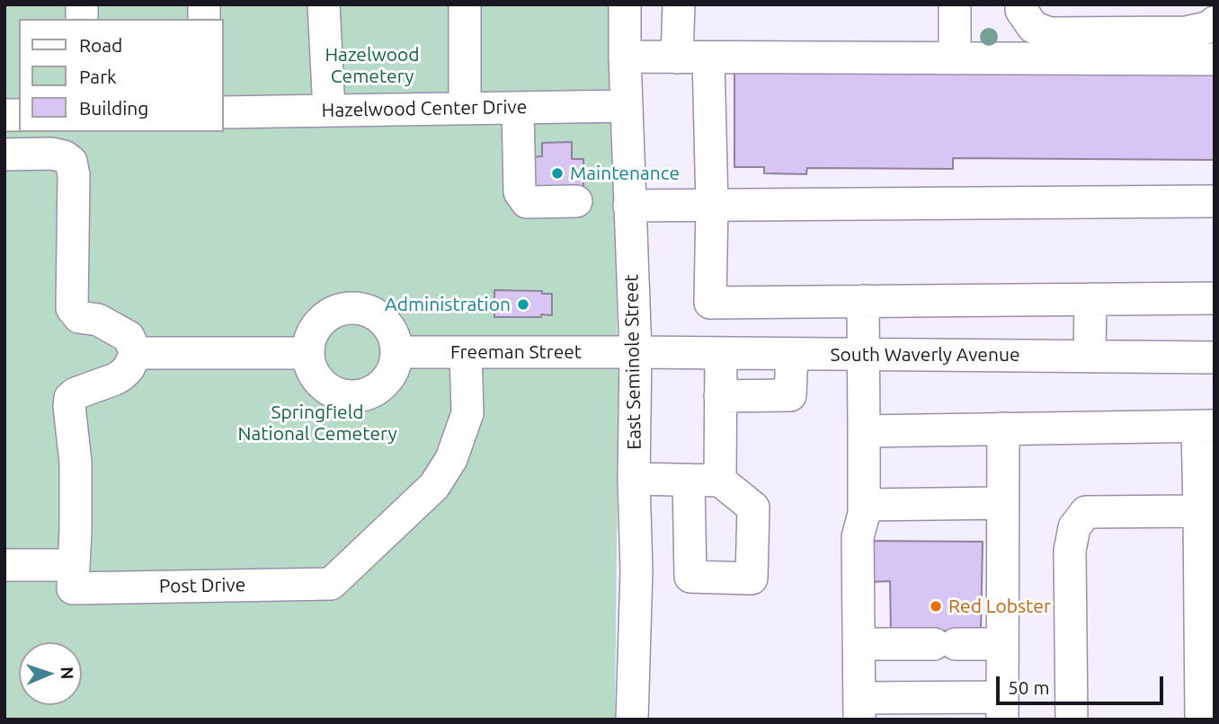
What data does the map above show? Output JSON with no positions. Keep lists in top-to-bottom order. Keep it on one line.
{"streets":{"street":["Hazelwood Center Drive","Freeman Street","South Waverly Avenue","East Seminole Street","Post Drive"]},"crossings":[["Hazelwood Center Drive","East Seminole Street"],["Freeman Street","South Waverly Avenue"],["Freeman Street","East Seminole Street"],["Freeman Street","Post Drive"],["South Waverly Avenue","East Seminole Street"]],"parks":["Hazelwood Cemetery","Springfield National Cemetery"],"places":["Maintenance","Administration","Red Lobster"],"legend":["Road","Park","Building"],"scale_bar":"50 m","north":"right"}
